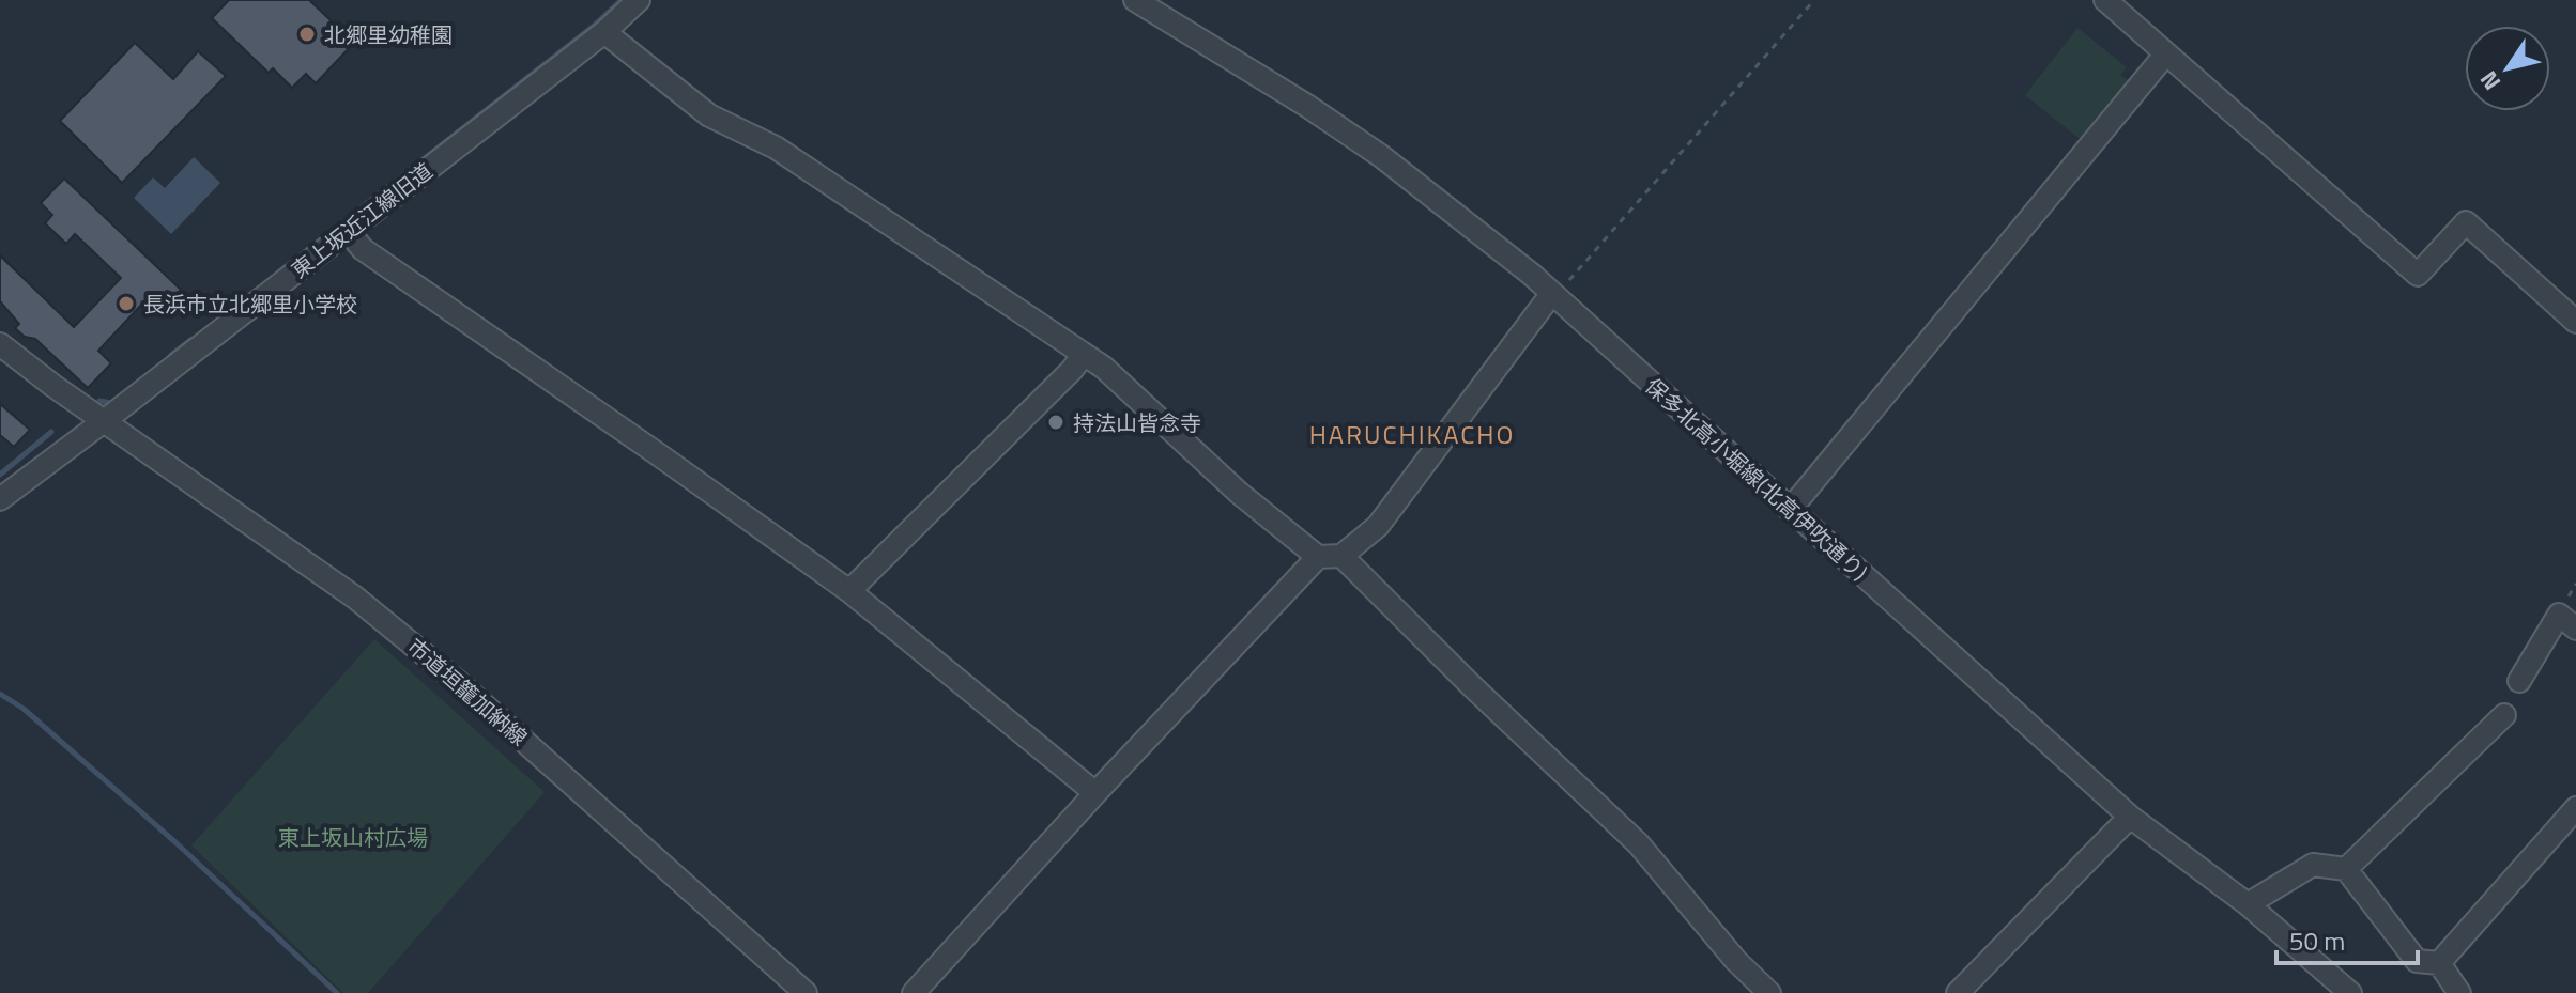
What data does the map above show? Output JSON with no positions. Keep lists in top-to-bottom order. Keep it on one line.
{"streets":{"street":["東上坂近江線旧道","保多北高小堀線(北高伊吹通り)","市道垣籠加納線"]},"crossings":[["東上坂近江線旧道","市道垣籠加納線"]],"districts":["HARUCHIKACHO"],"parks":["東上坂山村広場"],"places":["北郷里幼稚園","長浜市立北郷里小学校","持法山皆念寺"],"scale_bar":"50 m","north":"bottom left"}
